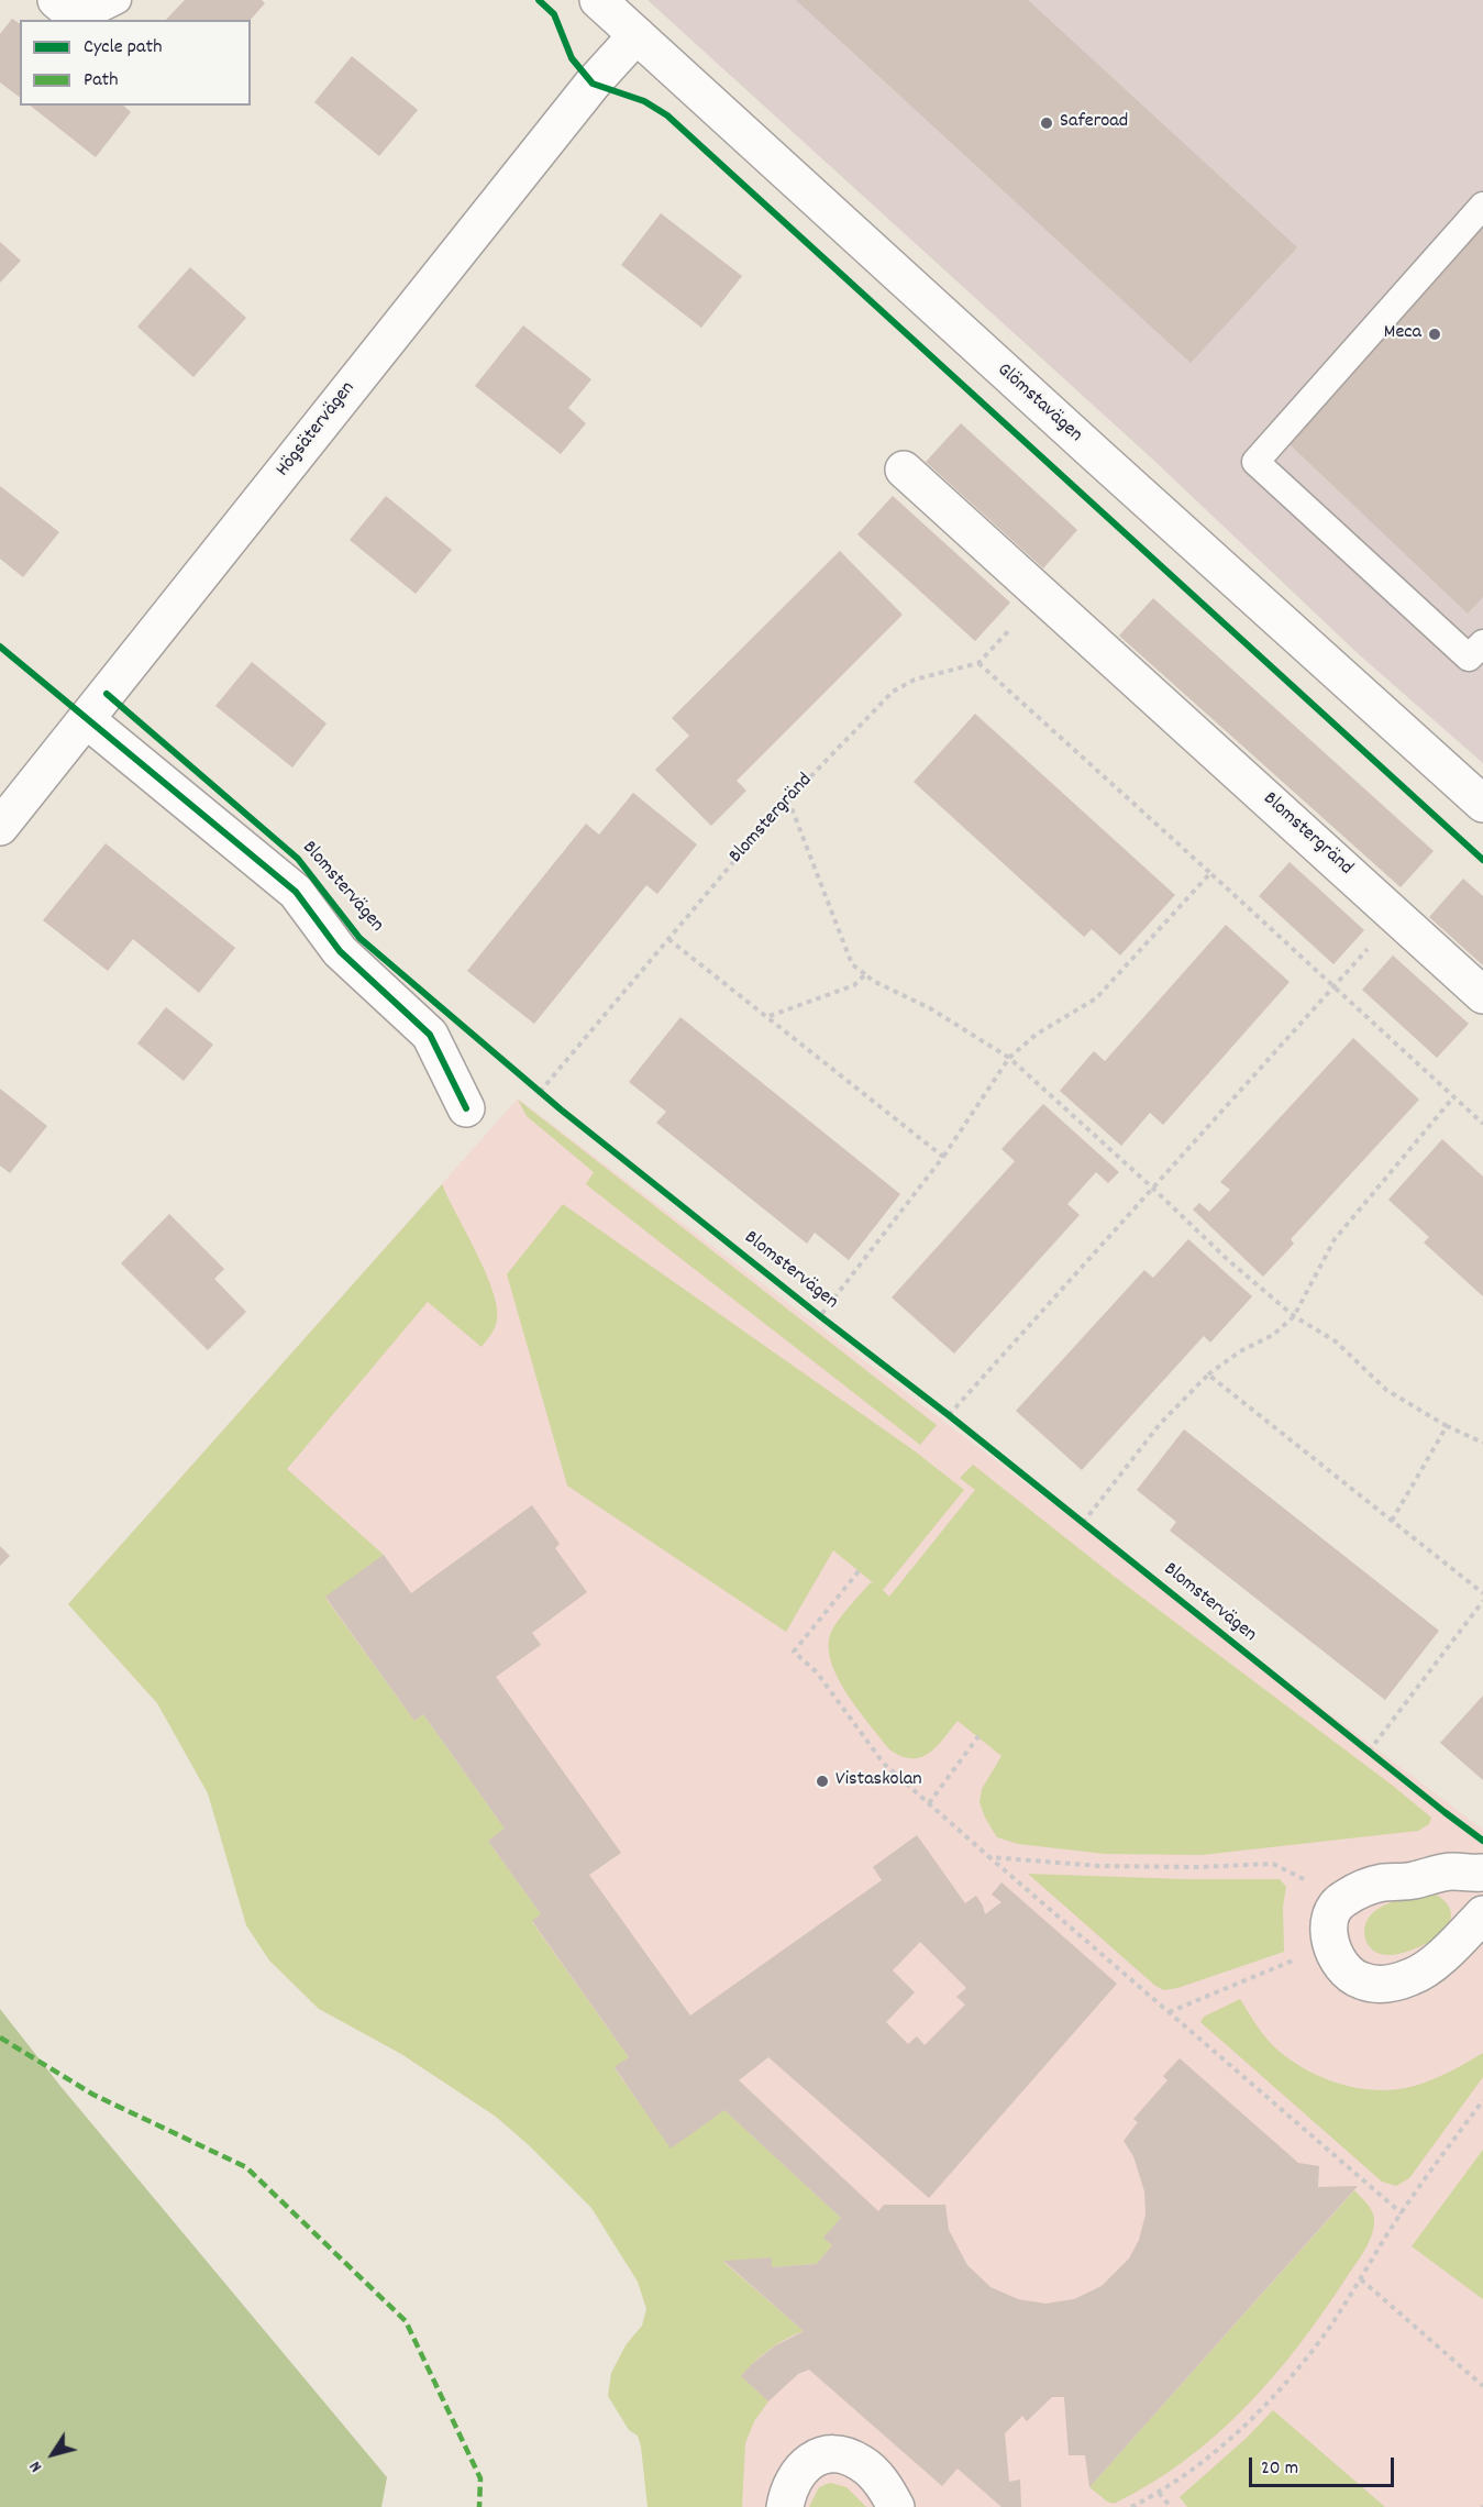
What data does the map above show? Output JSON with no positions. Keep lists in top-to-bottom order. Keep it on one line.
{"streets":{"street":["Glömstavägen","Högsätervägen","Blomstergränd","Blomstervägen"]},"crossings":[["Glömstavägen","Högsätervägen"],["Högsätervägen","Blomstervägen"]],"places":["Saferoad","Meca","Vistaskolan"],"legend":["Cycle path","Path"],"scale_bar":"20 m","north":"bottom left"}
